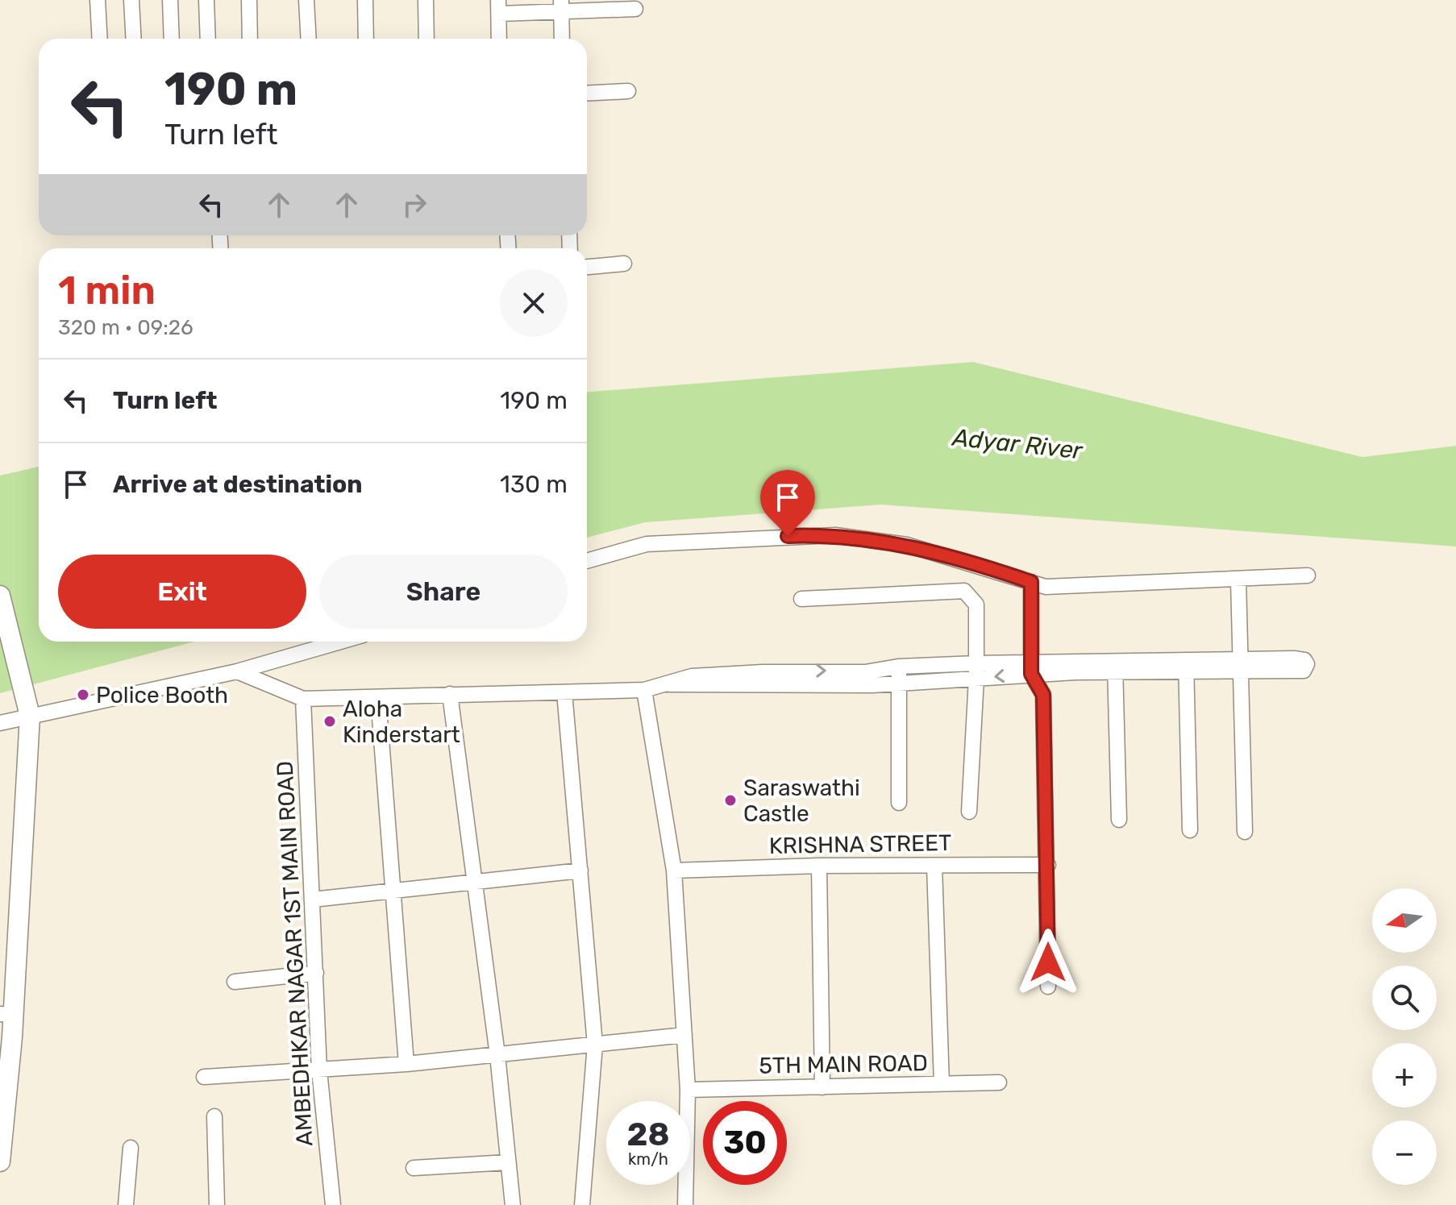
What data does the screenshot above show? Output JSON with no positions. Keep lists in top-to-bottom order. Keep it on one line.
{"streets":{"street":["KRISHNA STREET","AMBEDHKAR NAGAR 1ST MAIN ROAD","5TH MAIN ROAD"]},"water":["Adyar River"],"places":["Police Booth","Aloha Kinderstart","Saraswathi Castle"],"north":"left","page":{"turn":["190 m","Turn left"],"heading":["1 min","320 m · 09:26"],"list":[{"name":"Turn left","value":"190 m"},{"name":"Arrive at destination","value":"130 m"}],"buttons":["Exit","Share"],"map_buttons":["+","−"],"speed":"28 km/h","limit":"30"}}
